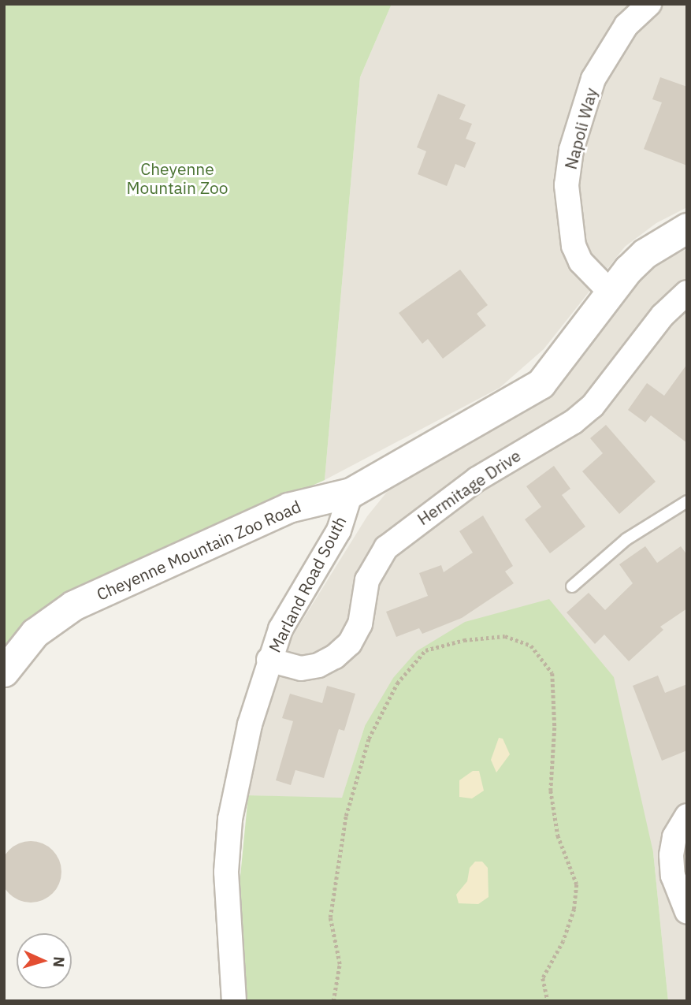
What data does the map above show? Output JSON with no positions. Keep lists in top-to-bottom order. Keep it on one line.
{"streets":{"street":["Napoli Way","Hermitage Drive","Cheyenne Mountain Zoo Road","Marland Road South"]},"crossings":[["Napoli Way","Cheyenne Mountain Zoo Road"],["Hermitage Drive","Marland Road South"],["Cheyenne Mountain Zoo Road","Marland Road South"]],"parks":["Cheyenne Mountain Zoo"],"north":"right"}
